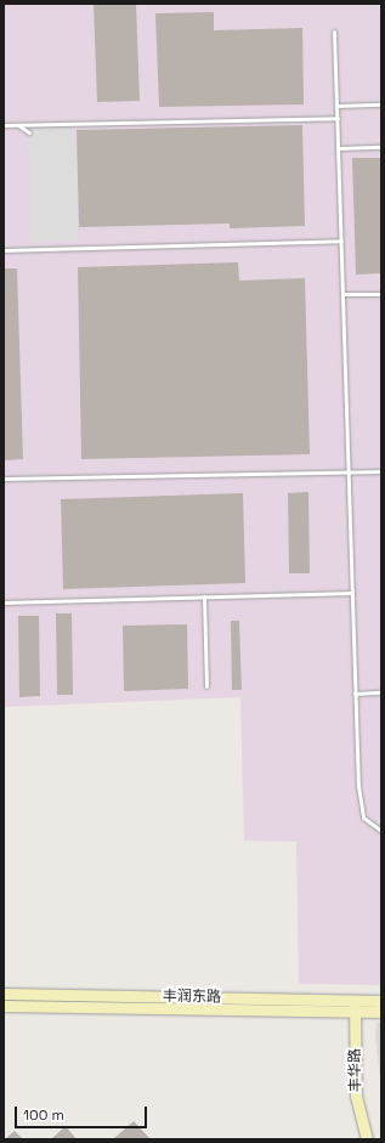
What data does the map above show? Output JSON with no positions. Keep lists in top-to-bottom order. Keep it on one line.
{"streets":{"street":["丰润东路","丰华路"]},"crossings":[["丰润东路","丰华路"]],"scale_bar":"100 m"}
